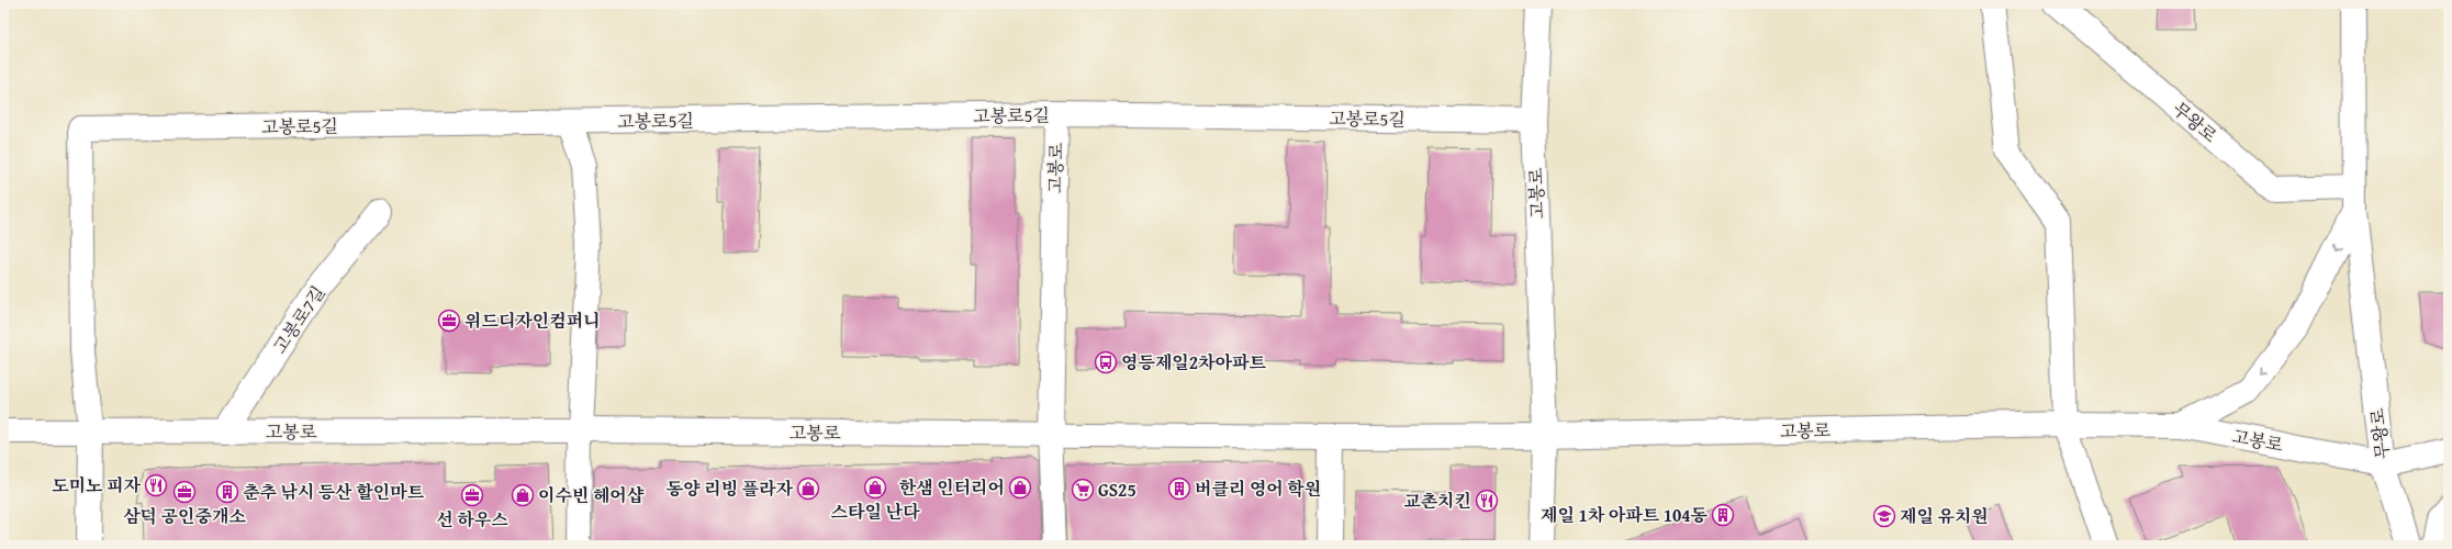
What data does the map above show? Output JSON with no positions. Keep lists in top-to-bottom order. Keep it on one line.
{"streets":{"street":["고봉로5길","무왕로","고봉로","고봉로7길"]},"crossings":[["고봉로5길","고봉로"],["무왕로","고봉로"],["고봉로","고봉로7길"]],"places":{"office":["위드디자인컴퍼니","삼덕 공인중개소","선 하우스"],"bus stop":["영등제일2차아파트"],"restaurant":["도미노 피자","교촌치킨"],"shop":["스타일 난다","한샘 인터리어","동양 리빙 플라자","이수빈 헤어샵"],"building":["버클리 영어 학원","춘추 낚시 등산 할인마트","제일 1차 아파트 104동"],"supermarket":["GS25"],"school or university":["제일 유치원"]}}
